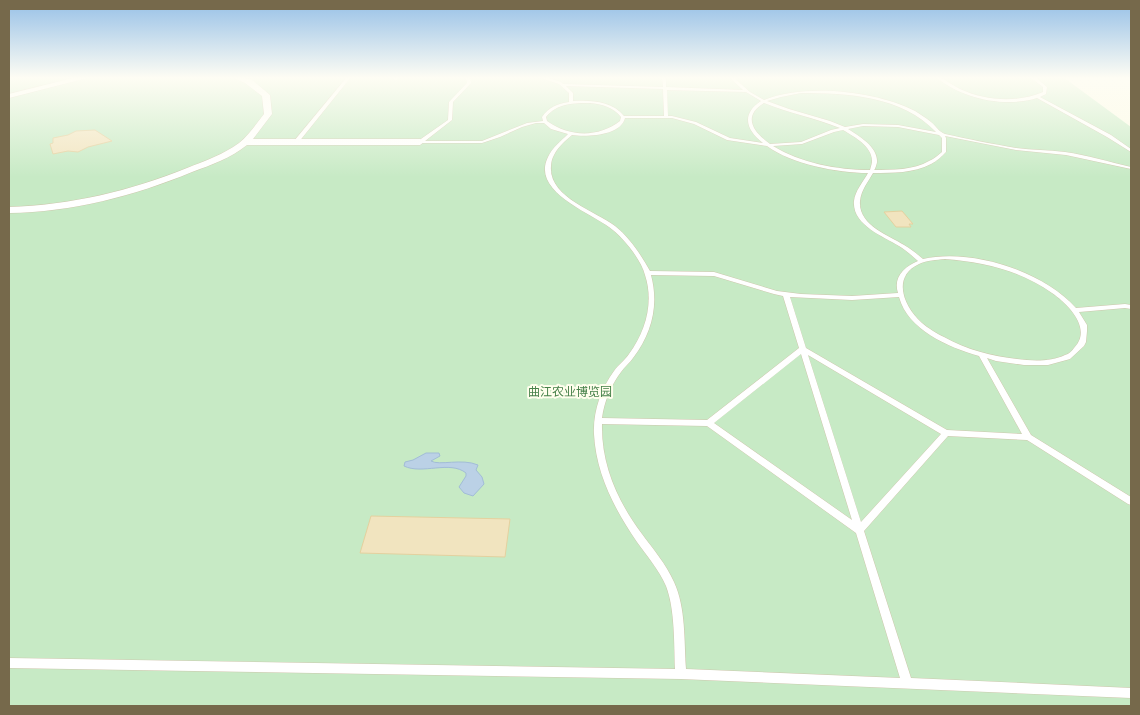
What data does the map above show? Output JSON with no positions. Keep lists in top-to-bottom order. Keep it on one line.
{"parks":["曲江农业博览园"]}
